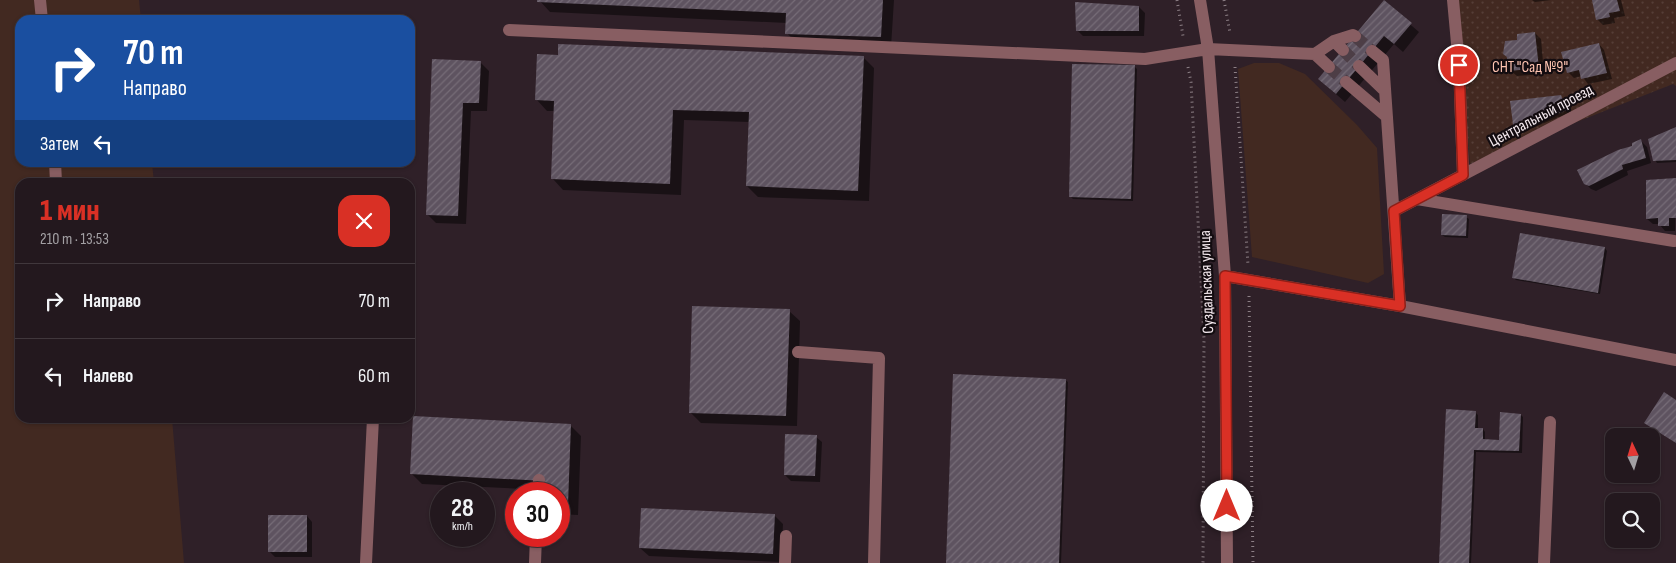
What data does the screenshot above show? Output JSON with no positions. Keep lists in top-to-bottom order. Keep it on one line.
{"streets":{"street":["Центральный проезд","Суздальская улица"]},"parks":["СНТ \"Сад №9\""],"north":"top","page":{"turn":["70 m","Направо"],"then":"Затем","heading":["1 мин","210 m · 13:53"],"list":[{"name":"Направо","value":"70 m"},{"name":"Налево","value":"60 m"}],"speed":"28 km/h","limit":"30"}}
